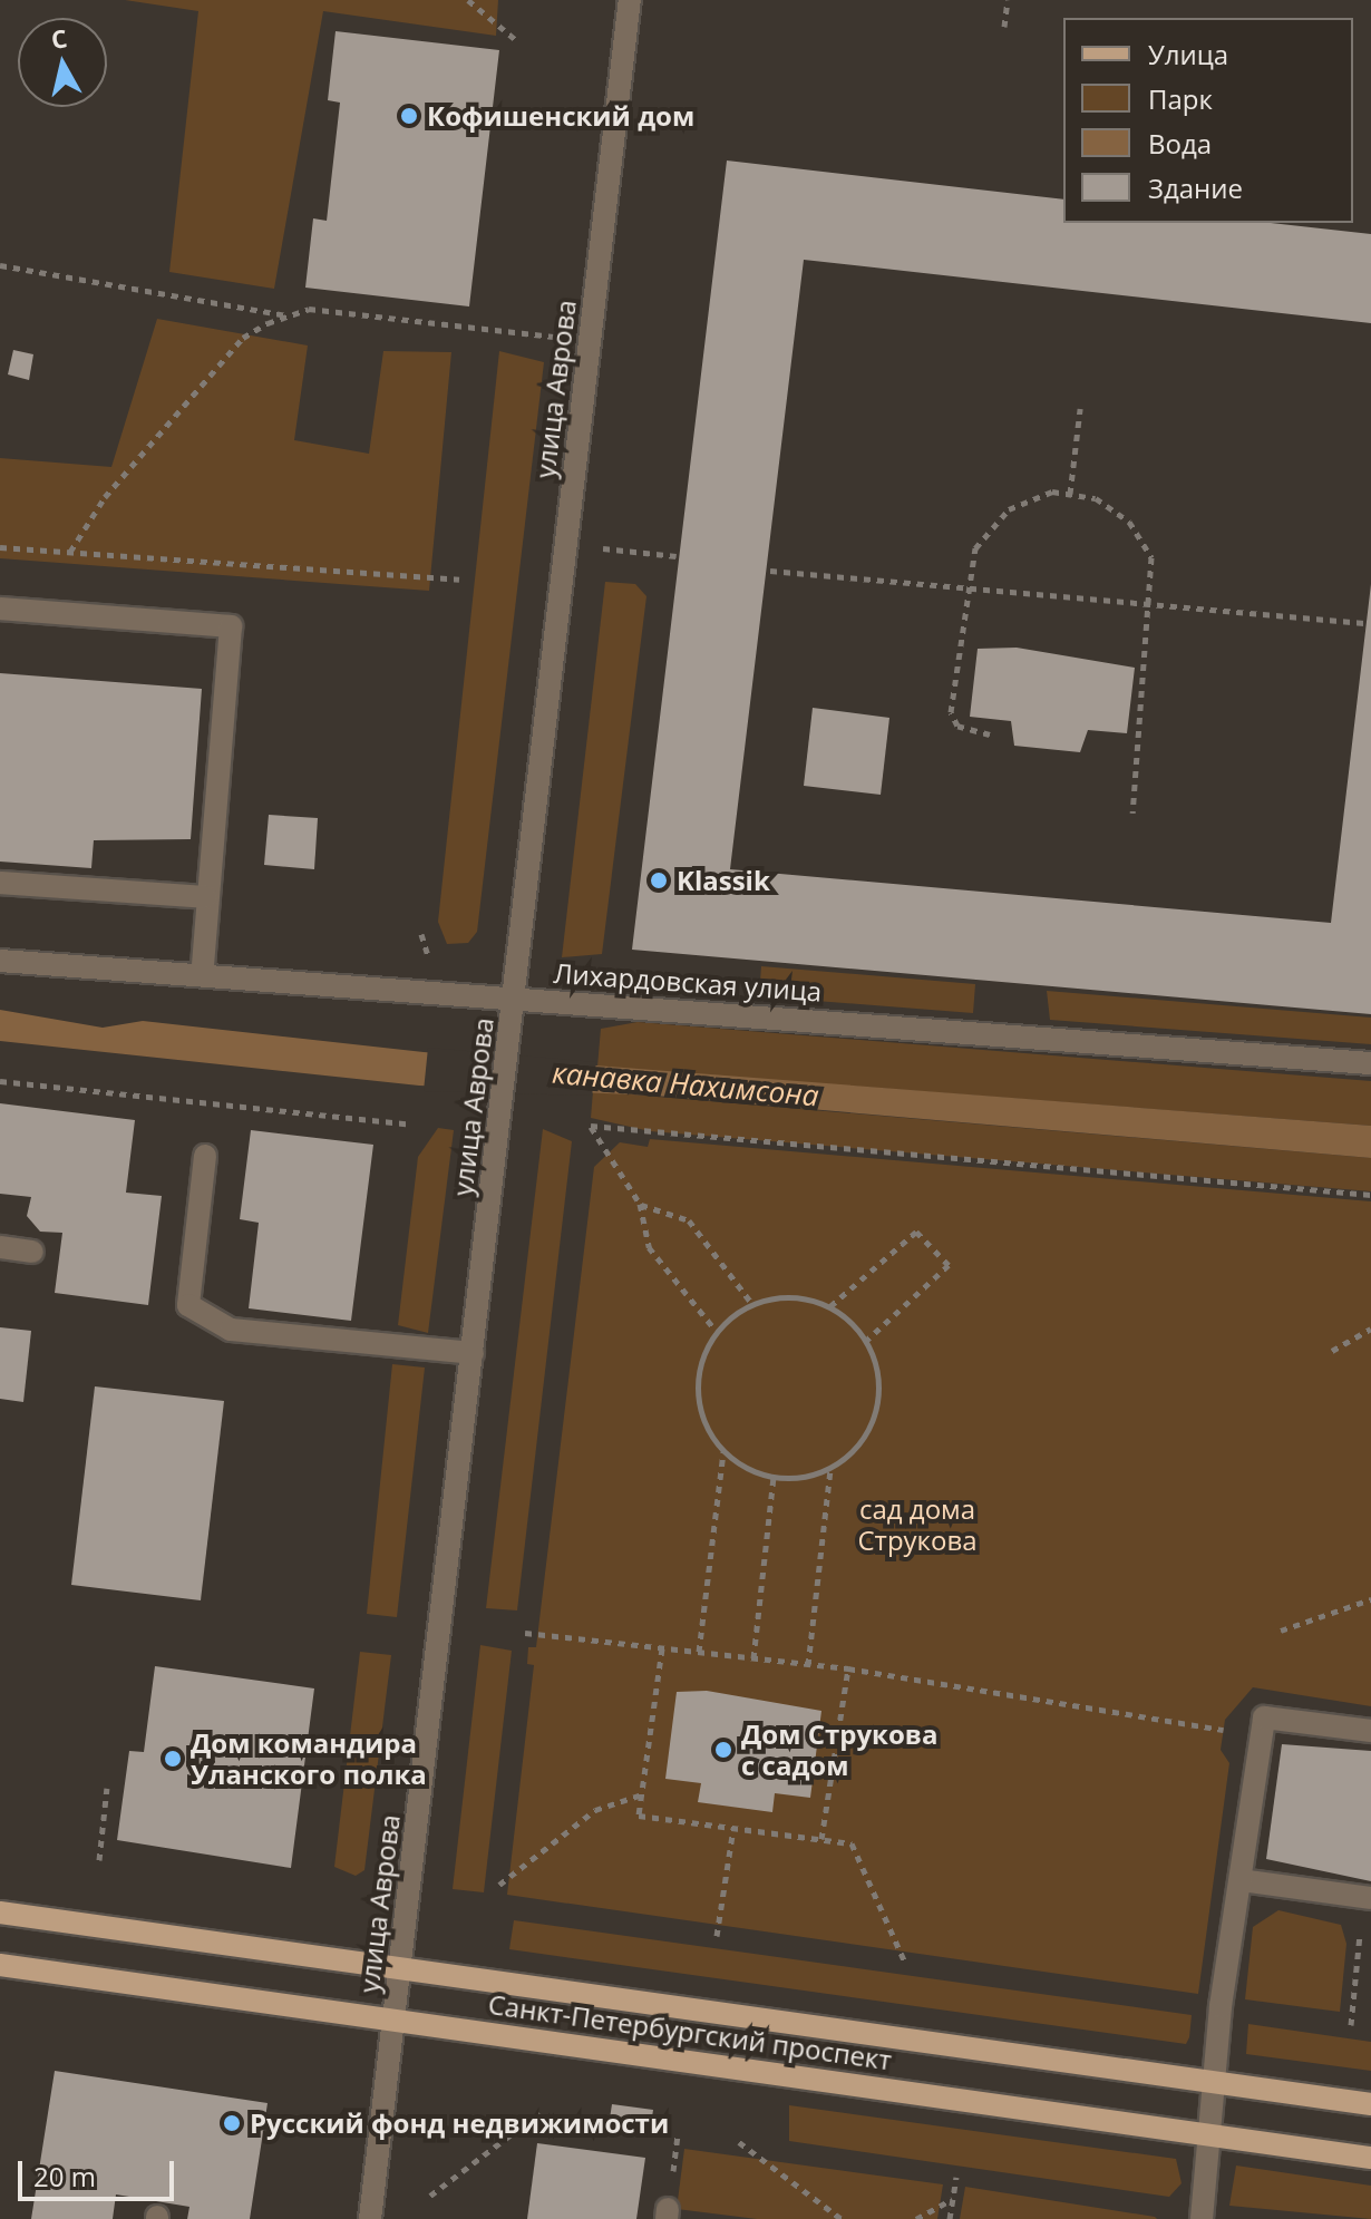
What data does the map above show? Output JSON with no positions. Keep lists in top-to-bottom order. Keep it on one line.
{"streets":{"main road":["Санкт-Петербургский проспект"],"street":["улица Аврова","Лихардовская улица"]},"crossings":[["улица Аврова","Лихардовская улица"],["улица Аврова","Санкт-Петербургский проспект"]],"water":["канавка Нахимсона"],"parks":["сад дома Струкова"],"places":["Кофишенский дом","Klassik","Дом Струкова с садом","Дом командира Уланского полка","Русский фонд недвижимости"],"legend":["Улица","Парк","Вода","Здание"],"scale_bar":"20 m","north":"top"}
